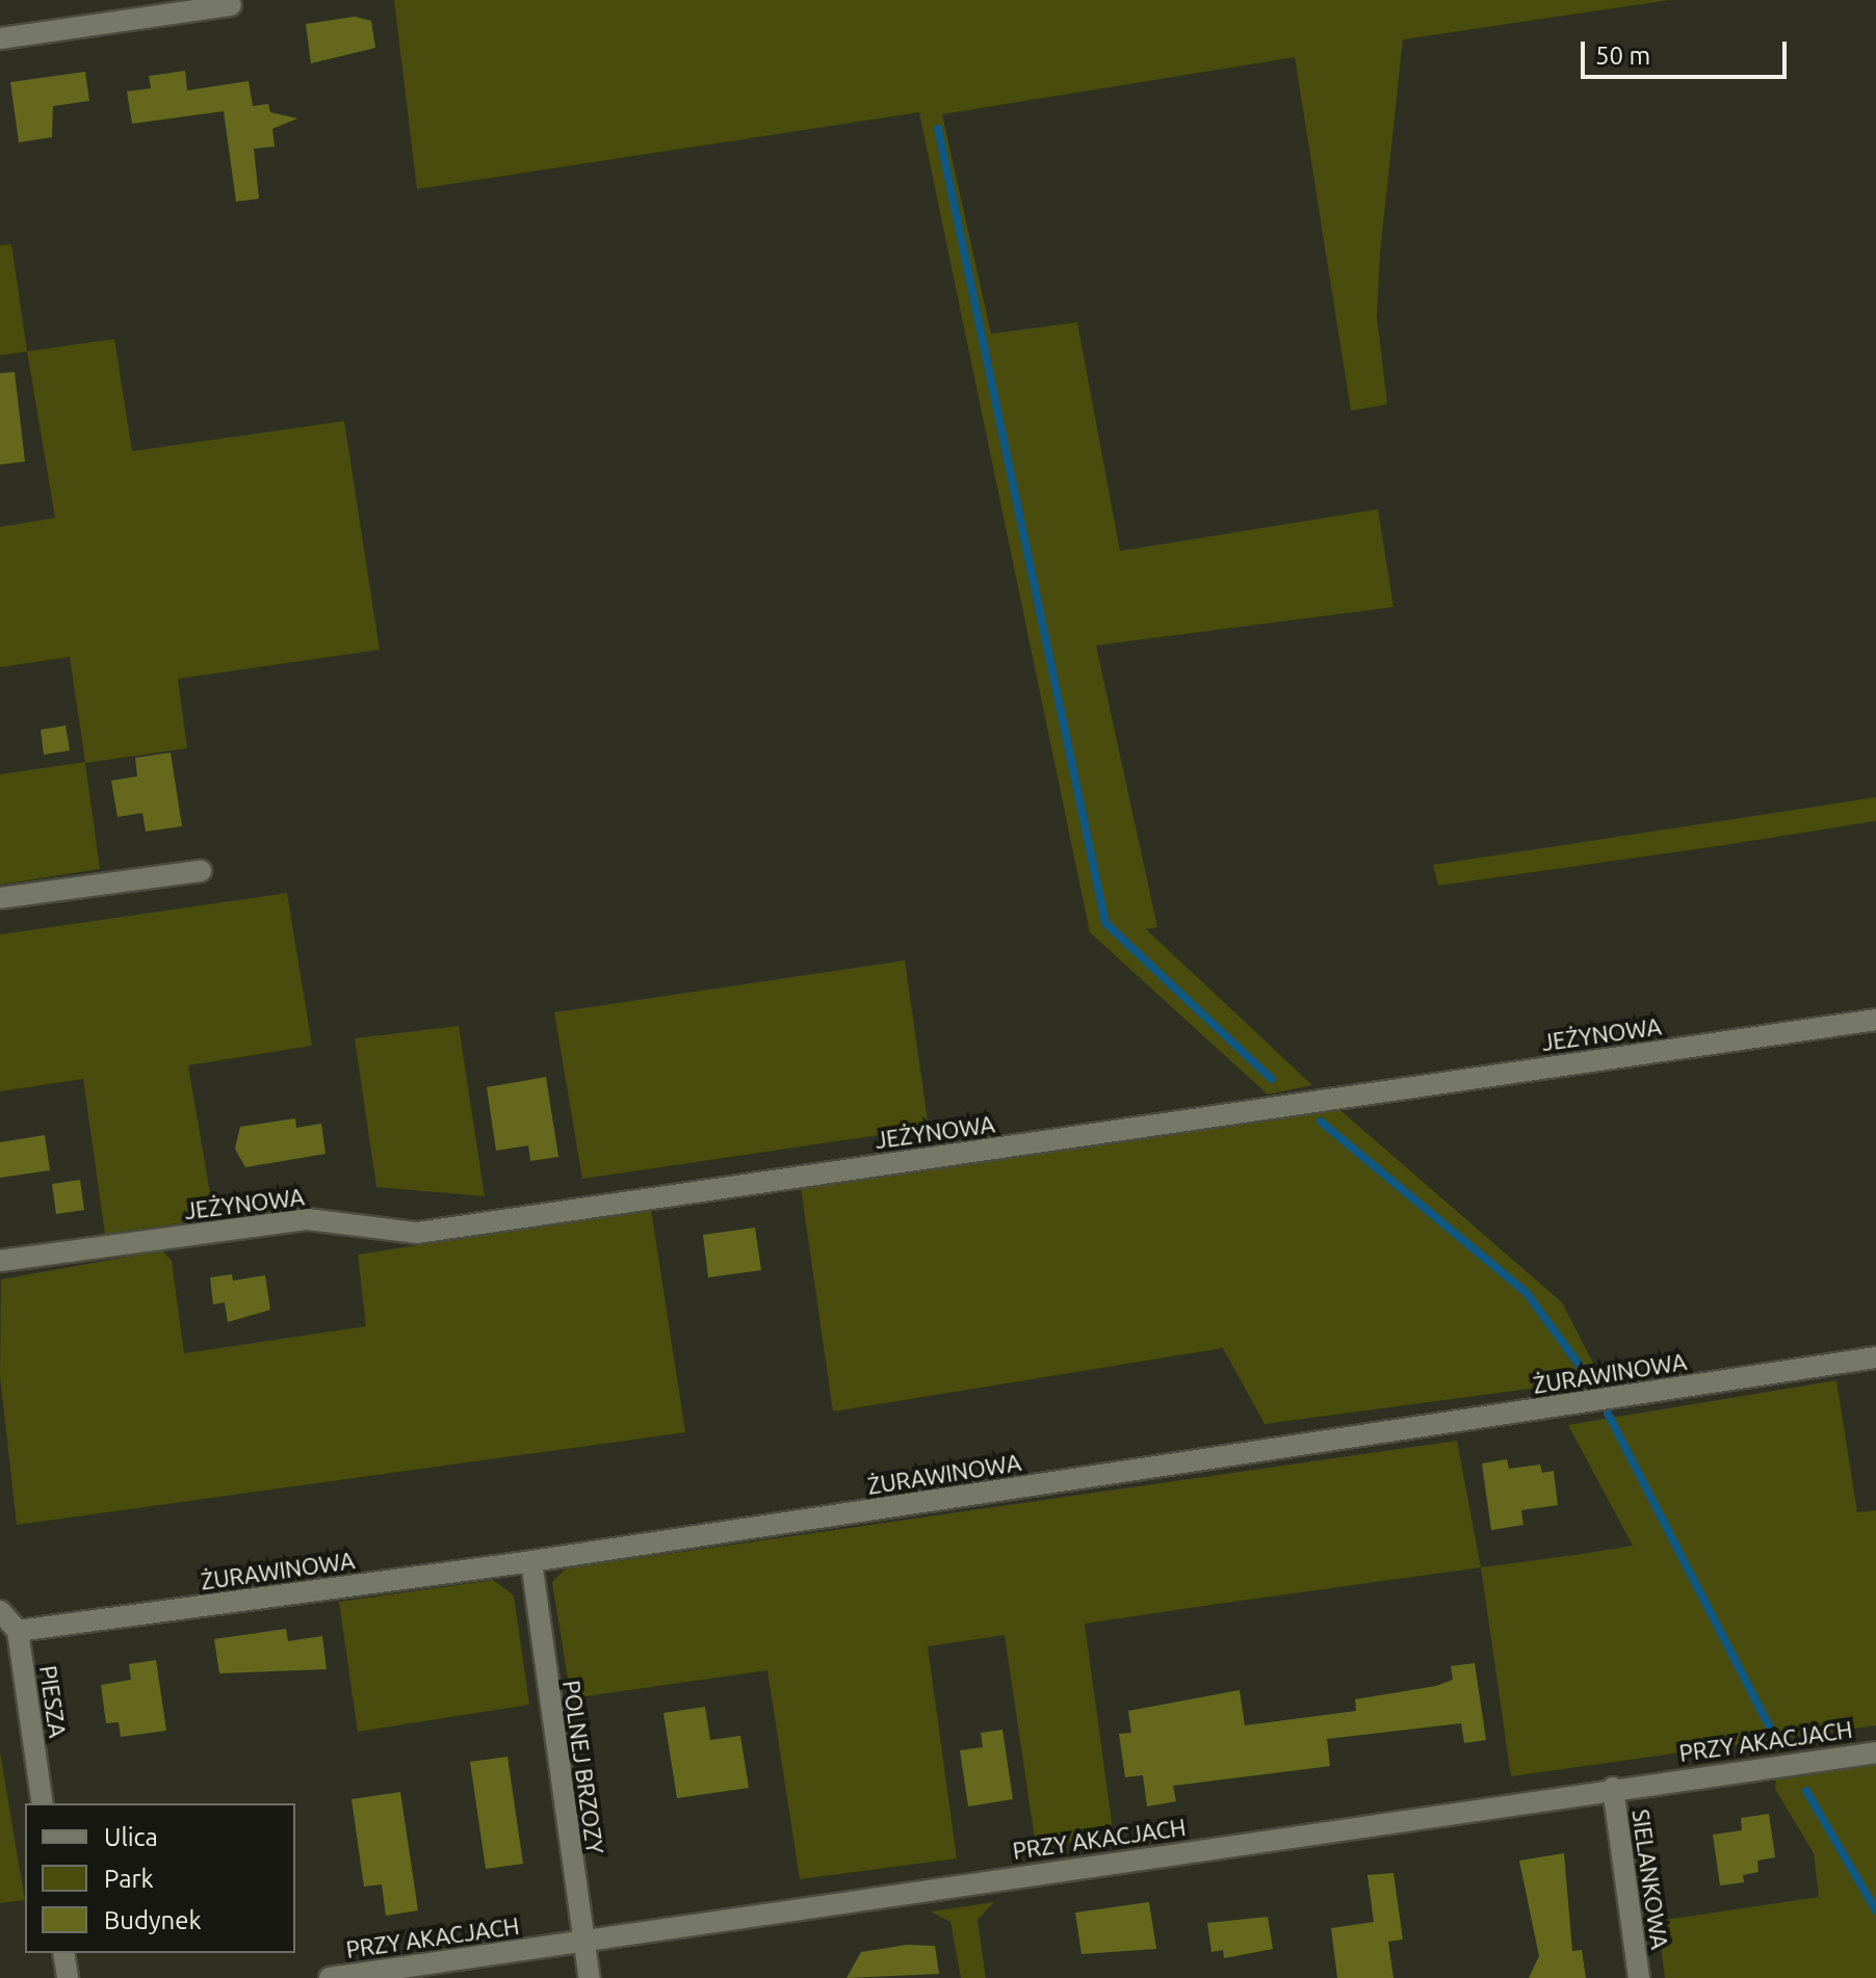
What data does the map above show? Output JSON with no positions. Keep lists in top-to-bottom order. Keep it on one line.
{"streets":{"street":["JEŻYNOWA","ŻURAWINOWA","PIESZA","PRZY AKACJACH","POLNEJ BRZOZY","SIELANKOWA"]},"crossings":[["ŻURAWINOWA","PIESZA"],["ŻURAWINOWA","POLNEJ BRZOZY"],["PRZY AKACJACH","POLNEJ BRZOZY"],["PRZY AKACJACH","SIELANKOWA"]],"legend":["Ulica","Park","Budynek"],"scale_bar":"50 m"}
